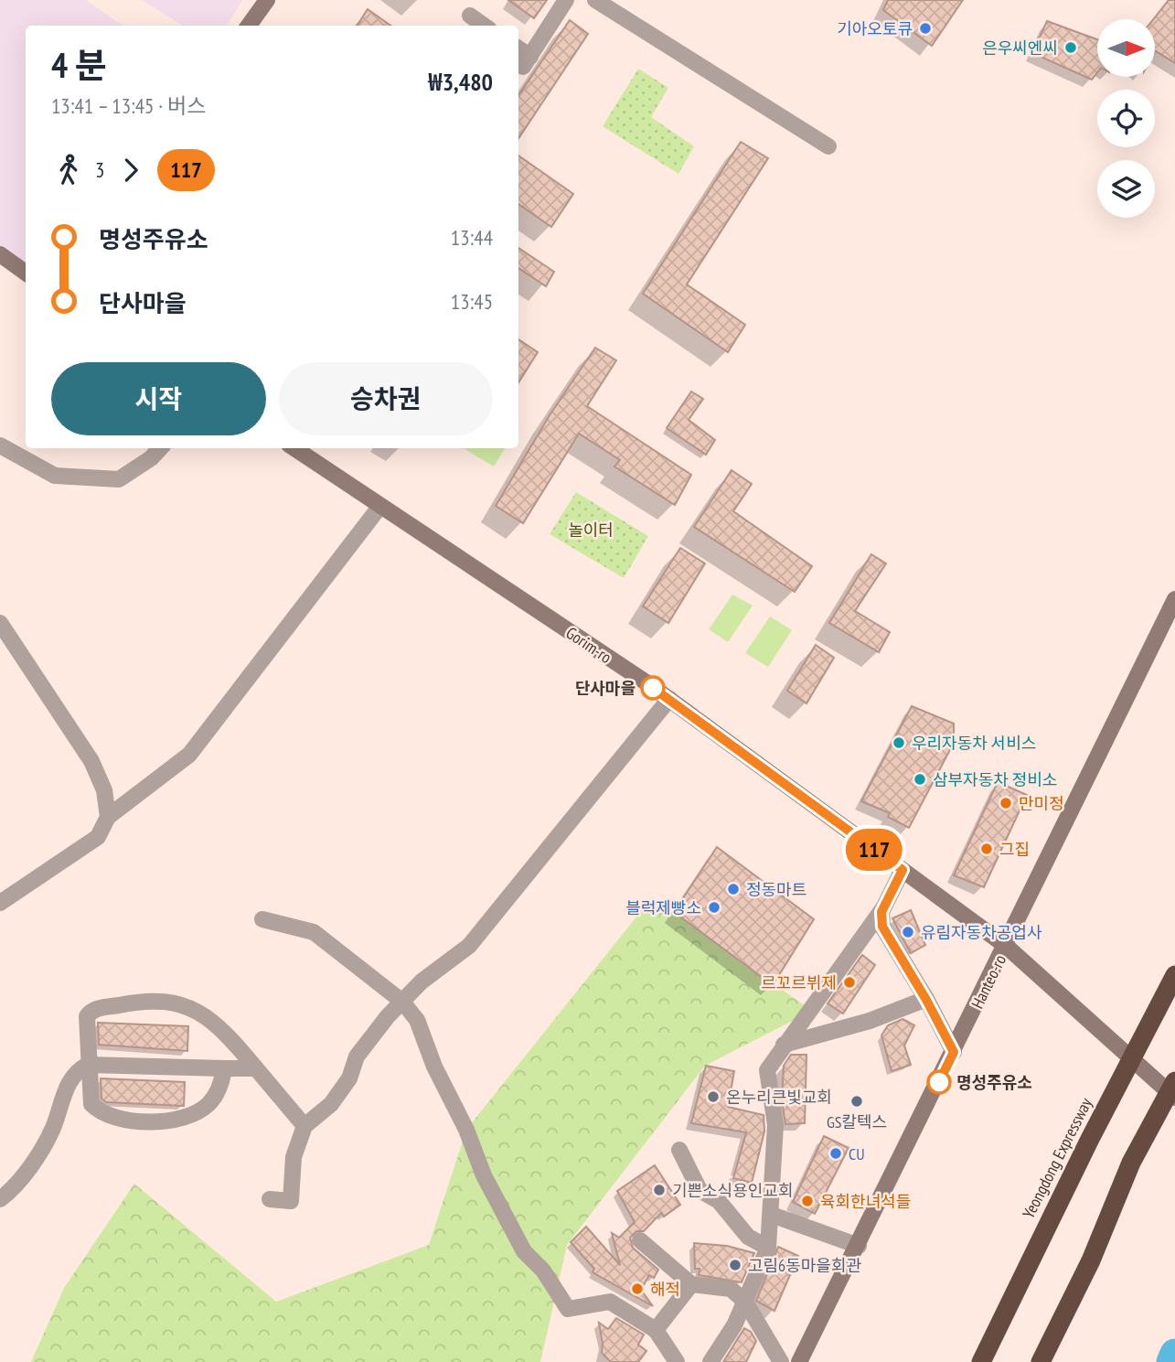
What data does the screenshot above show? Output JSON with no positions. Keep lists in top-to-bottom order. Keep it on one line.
{"streets":{"highway":["Yeongdong Expressway"],"street":["Gorim-ro","Hanteo-ro"]},"crossings":[["Gorim-ro","Hanteo-ro"]],"parks":["놀이터"],"places":["기아오토큐","은우씨엔씨","단사마을","우리자동차 서비스","삼부자동차 정비소","만미정","그집","정동마트","블럭제빵소","유림자동차공업사","르꼬르뷔제","명성주유소","온누리큰빛교회","GS칼텍스","CU","기쁜소식용인교회","육회한녀석들","고림6동마을회관","해적"],"lines":["bus line 117"],"north":"right","page":{"on_map":"117","heading":["4 분","13:41 – 13:45 · 버스","₩3,480"],"legs":["3","117"],"list":[{"name":"명성주유소","value":"13:44"},{"name":"단사마을","value":"13:45"}],"buttons":["시작","승차권"]}}
